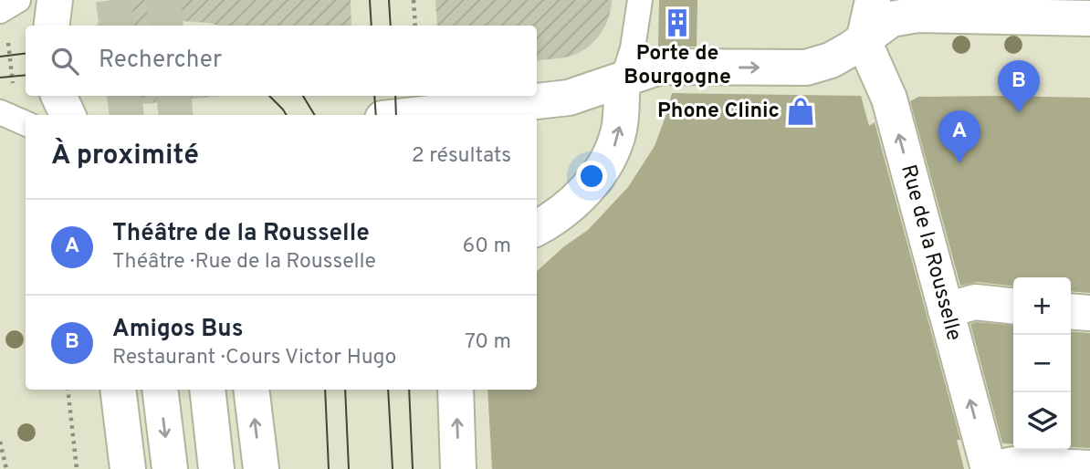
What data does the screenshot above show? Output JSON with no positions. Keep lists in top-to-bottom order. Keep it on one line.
{"streets":{"main road":["Rue de la Rousselle"]},"one_way":["Rue de la Rousselle"],"places":{"building":["Porte de Bourgogne"],"shop":["Phone Clinic"]},"page":{"search":"Rechercher","pins":["B","A"],"heading":["À proximité","2 résultats"],"list":[{"mark":"A","name":"Théâtre de la Rousselle","note":"Théâtre · Rue de la Rousselle","value":"60 m"},{"mark":"B","name":"Amigos Bus","note":"Restaurant · Cours Victor Hugo","value":"70 m"}],"map_buttons":["+","−"]}}
